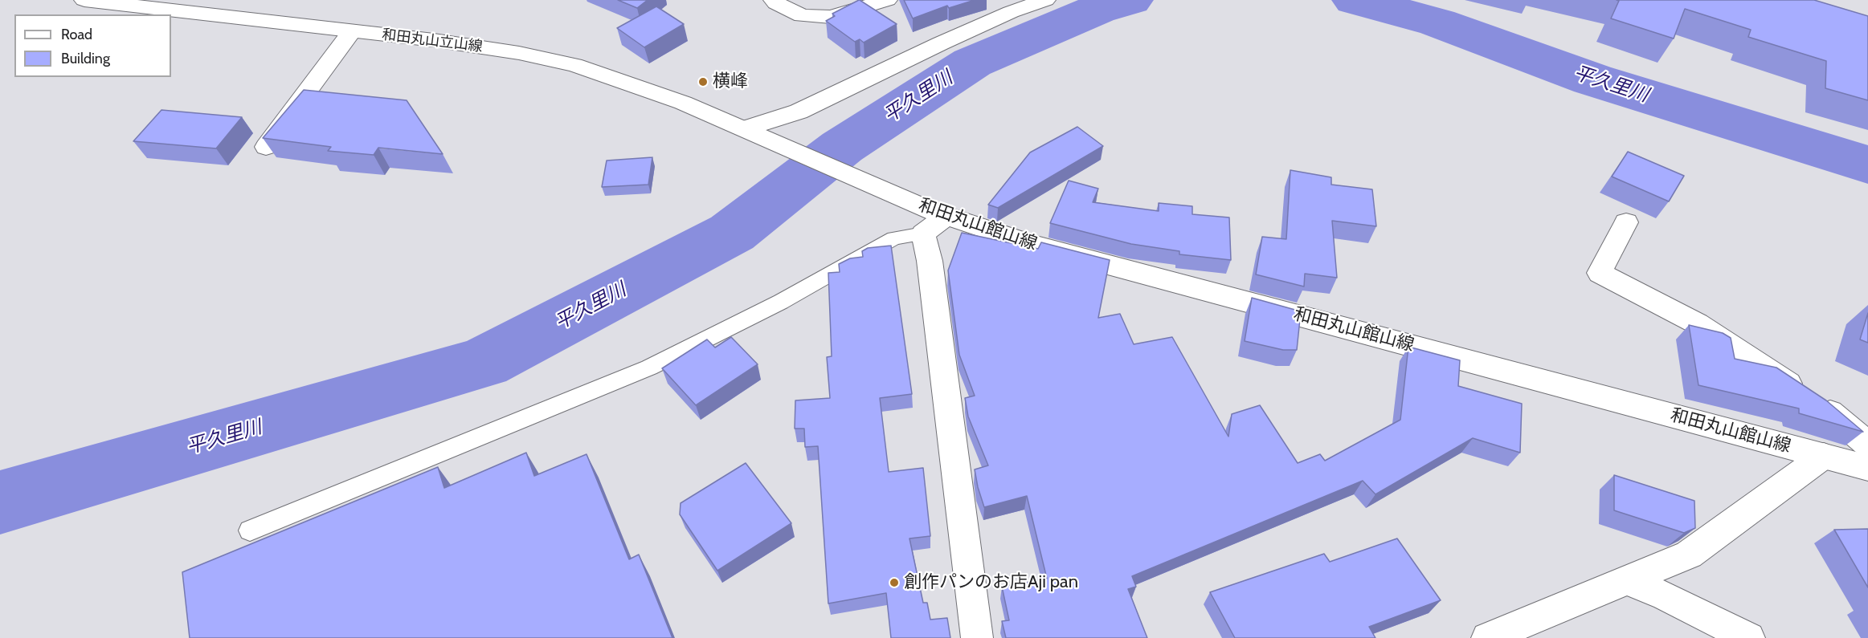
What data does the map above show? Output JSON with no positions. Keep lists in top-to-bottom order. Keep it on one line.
{"streets":{"street":["和田丸山立山線","和田丸山館山線"]},"crossings":[["和田丸山立山線","和田丸山館山線"]],"water":["平久里川"],"places":["横峰","創作パンのお店Aji pan"],"legend":["Road","Building"]}
